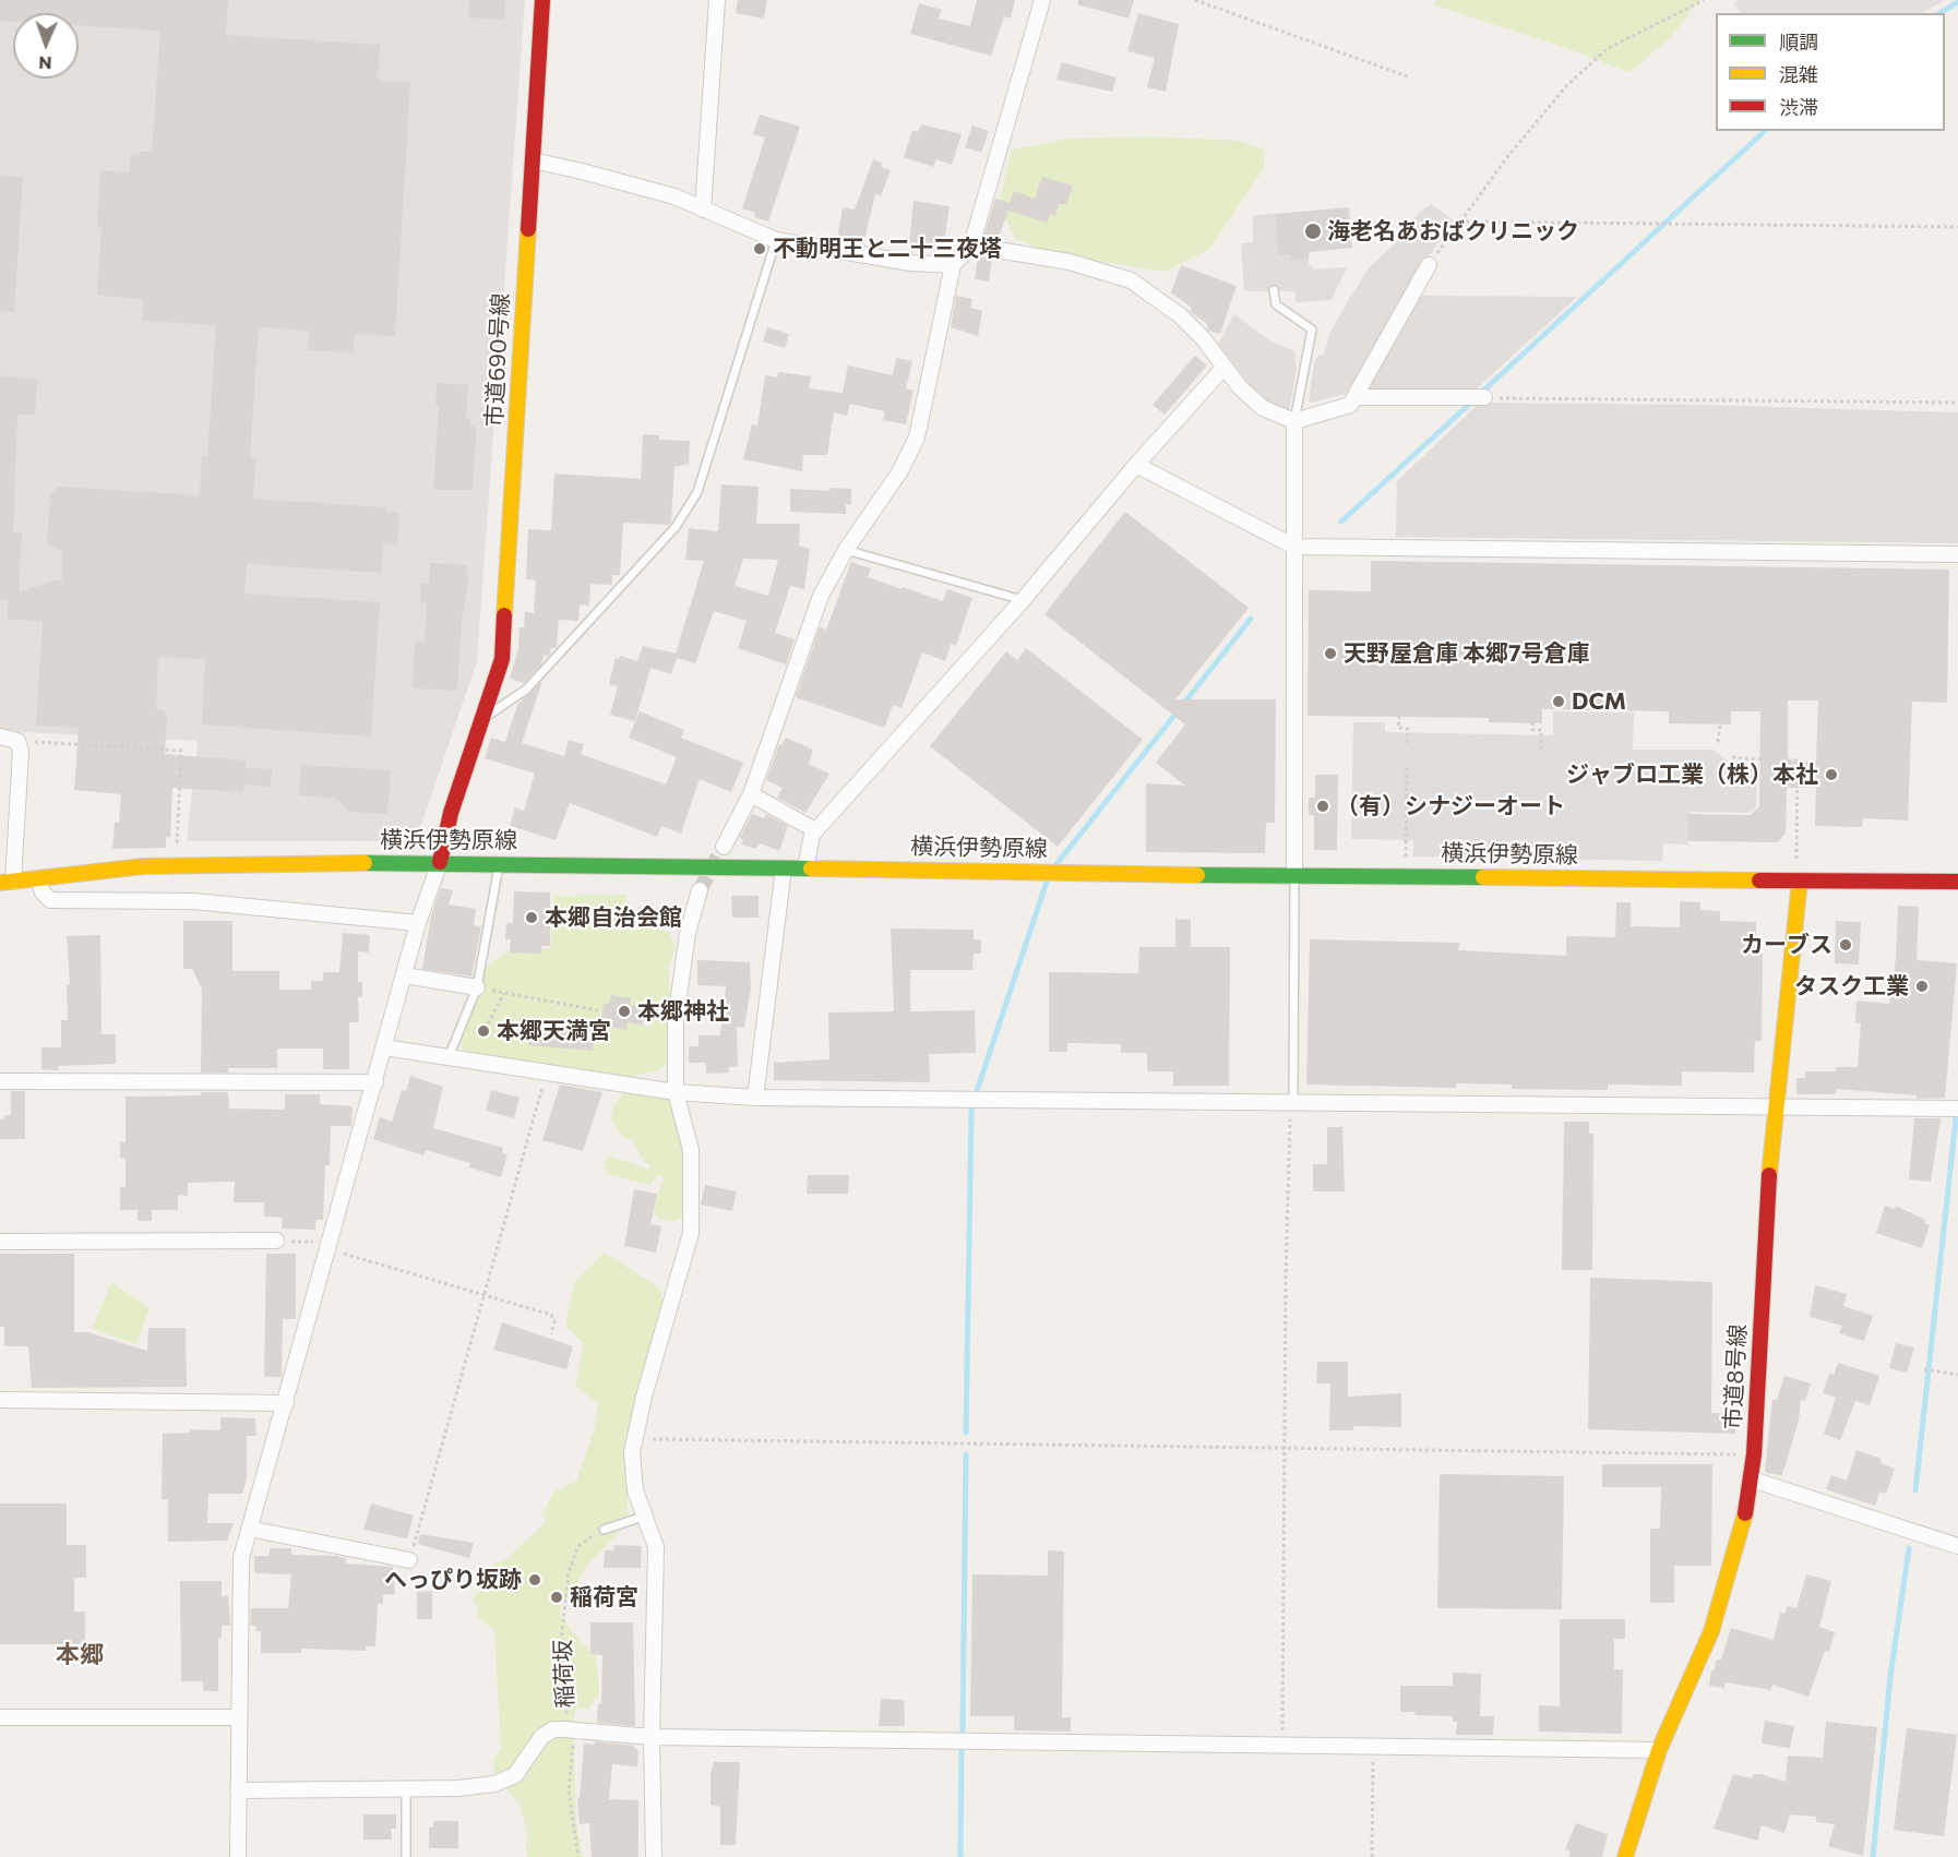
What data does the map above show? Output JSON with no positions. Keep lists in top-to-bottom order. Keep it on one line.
{"streets":{"main road":["市道690号線","横浜伊勢原線","市道8号線"],"street":["稲荷坂"]},"crossings":[["市道690号線","横浜伊勢原線"],["横浜伊勢原線","市道8号線"]],"districts":["本郷"],"places":["海老名あおばクリニック","不動明王と二十三夜塔","天野屋倉庫 本郷7号倉庫","DCM","ジャブロ工業（株）本社","（有）シナジーオート","本郷自治会館","カーブス","タスク工業","本郷神社","本郷天満宮","へっぴり坂跡","稲荷宮"],"legend":["順調","混雑","渋滞"],"north":"bottom"}
